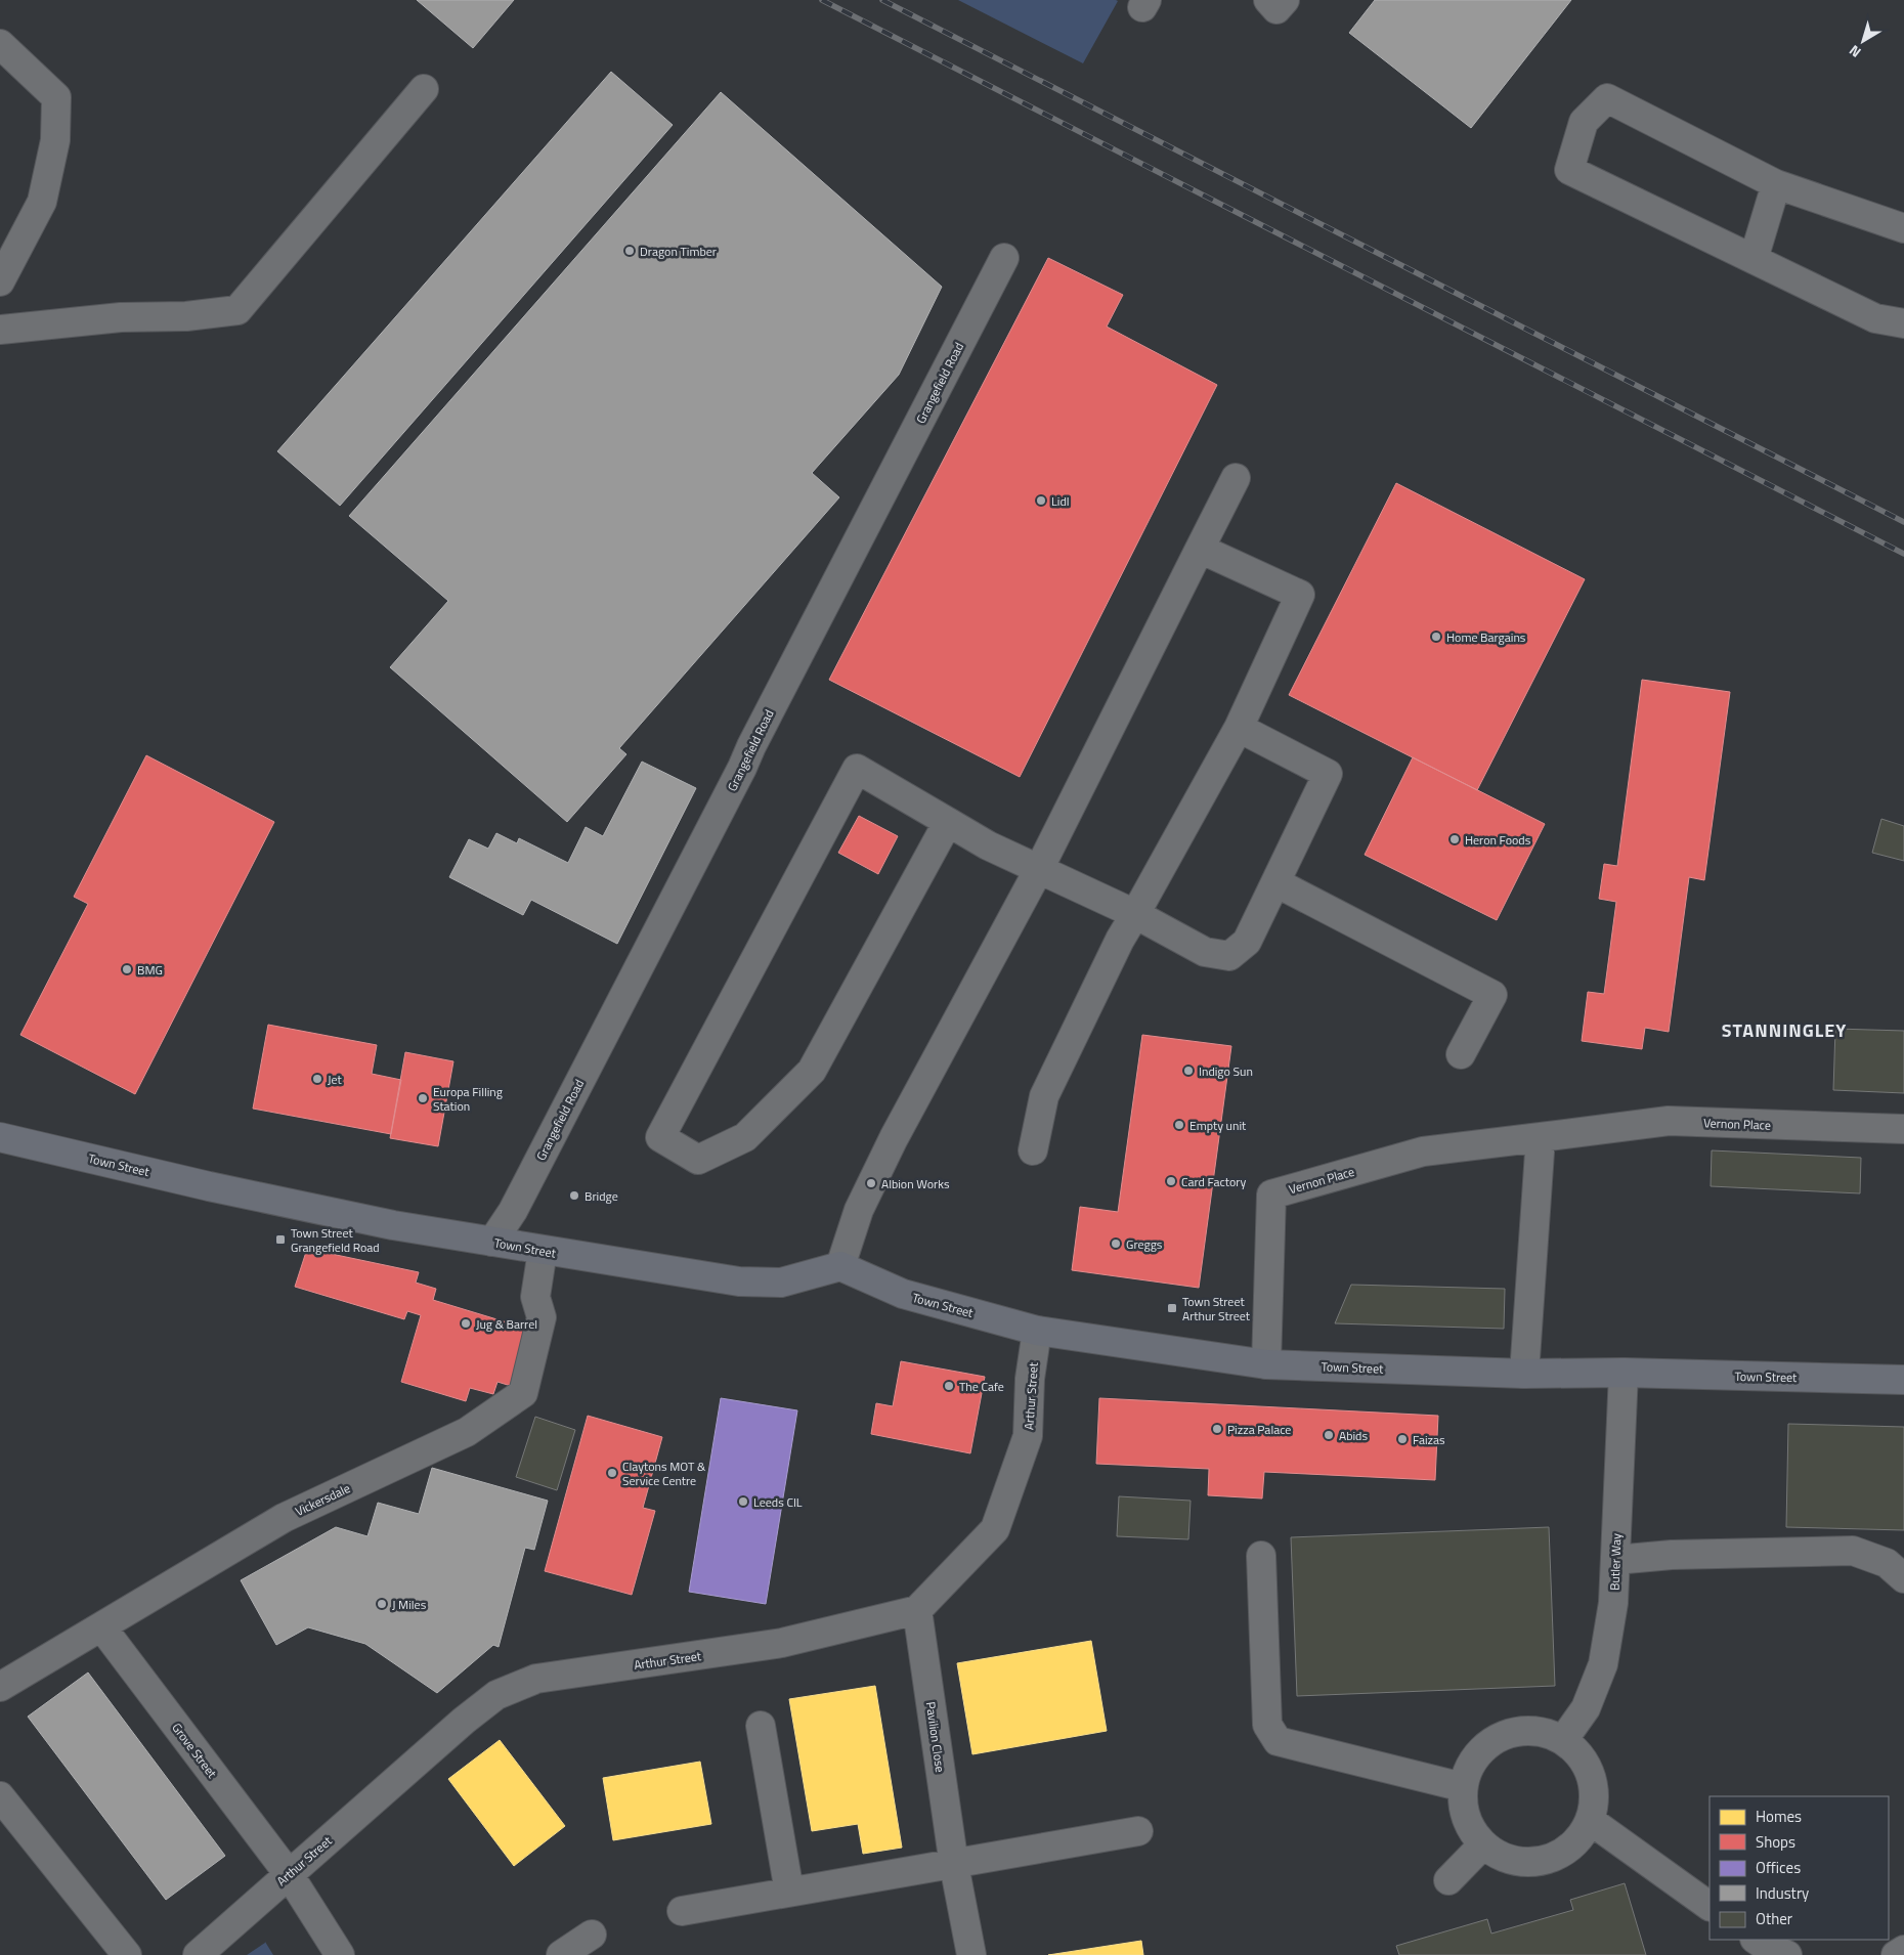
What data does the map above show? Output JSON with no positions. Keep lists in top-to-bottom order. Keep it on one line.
{"streets":{"main road":["Town Street"],"street":["Grangefield Road","Vernon Place","Arthur Street","Vickersdale","Butler Way","Pavilion Close","Grove Street"]},"crossings":[["Grangefield Road","Town Street"],["Vernon Place","Town Street"],["Town Street","Arthur Street"],["Town Street","Vickersdale"],["Town Street","Butler Way"],["Arthur Street","Pavilion Close"],["Arthur Street","Grove Street"],["Vickersdale","Grove Street"]],"districts":["STANNINGLEY"],"places":{"other":["Dragon Timber","Lidl","Home Bargains","Heron Foods","BMG","Indigo Sun","Jet","Europa Filling Station","Empty unit","Card Factory","Albion Works","Bridge","Greggs","Jug & Barrel","The Cafe","Pizza Palace","Abids","Faizas","Claytons MOT & Service Centre","Leeds CIL","J Miles"],"transit":["Town Street Grangefield Road","Town Street Arthur Street"]},"legend":["Homes","Shops","Offices","Industry","Other"],"north":"bottom left"}
